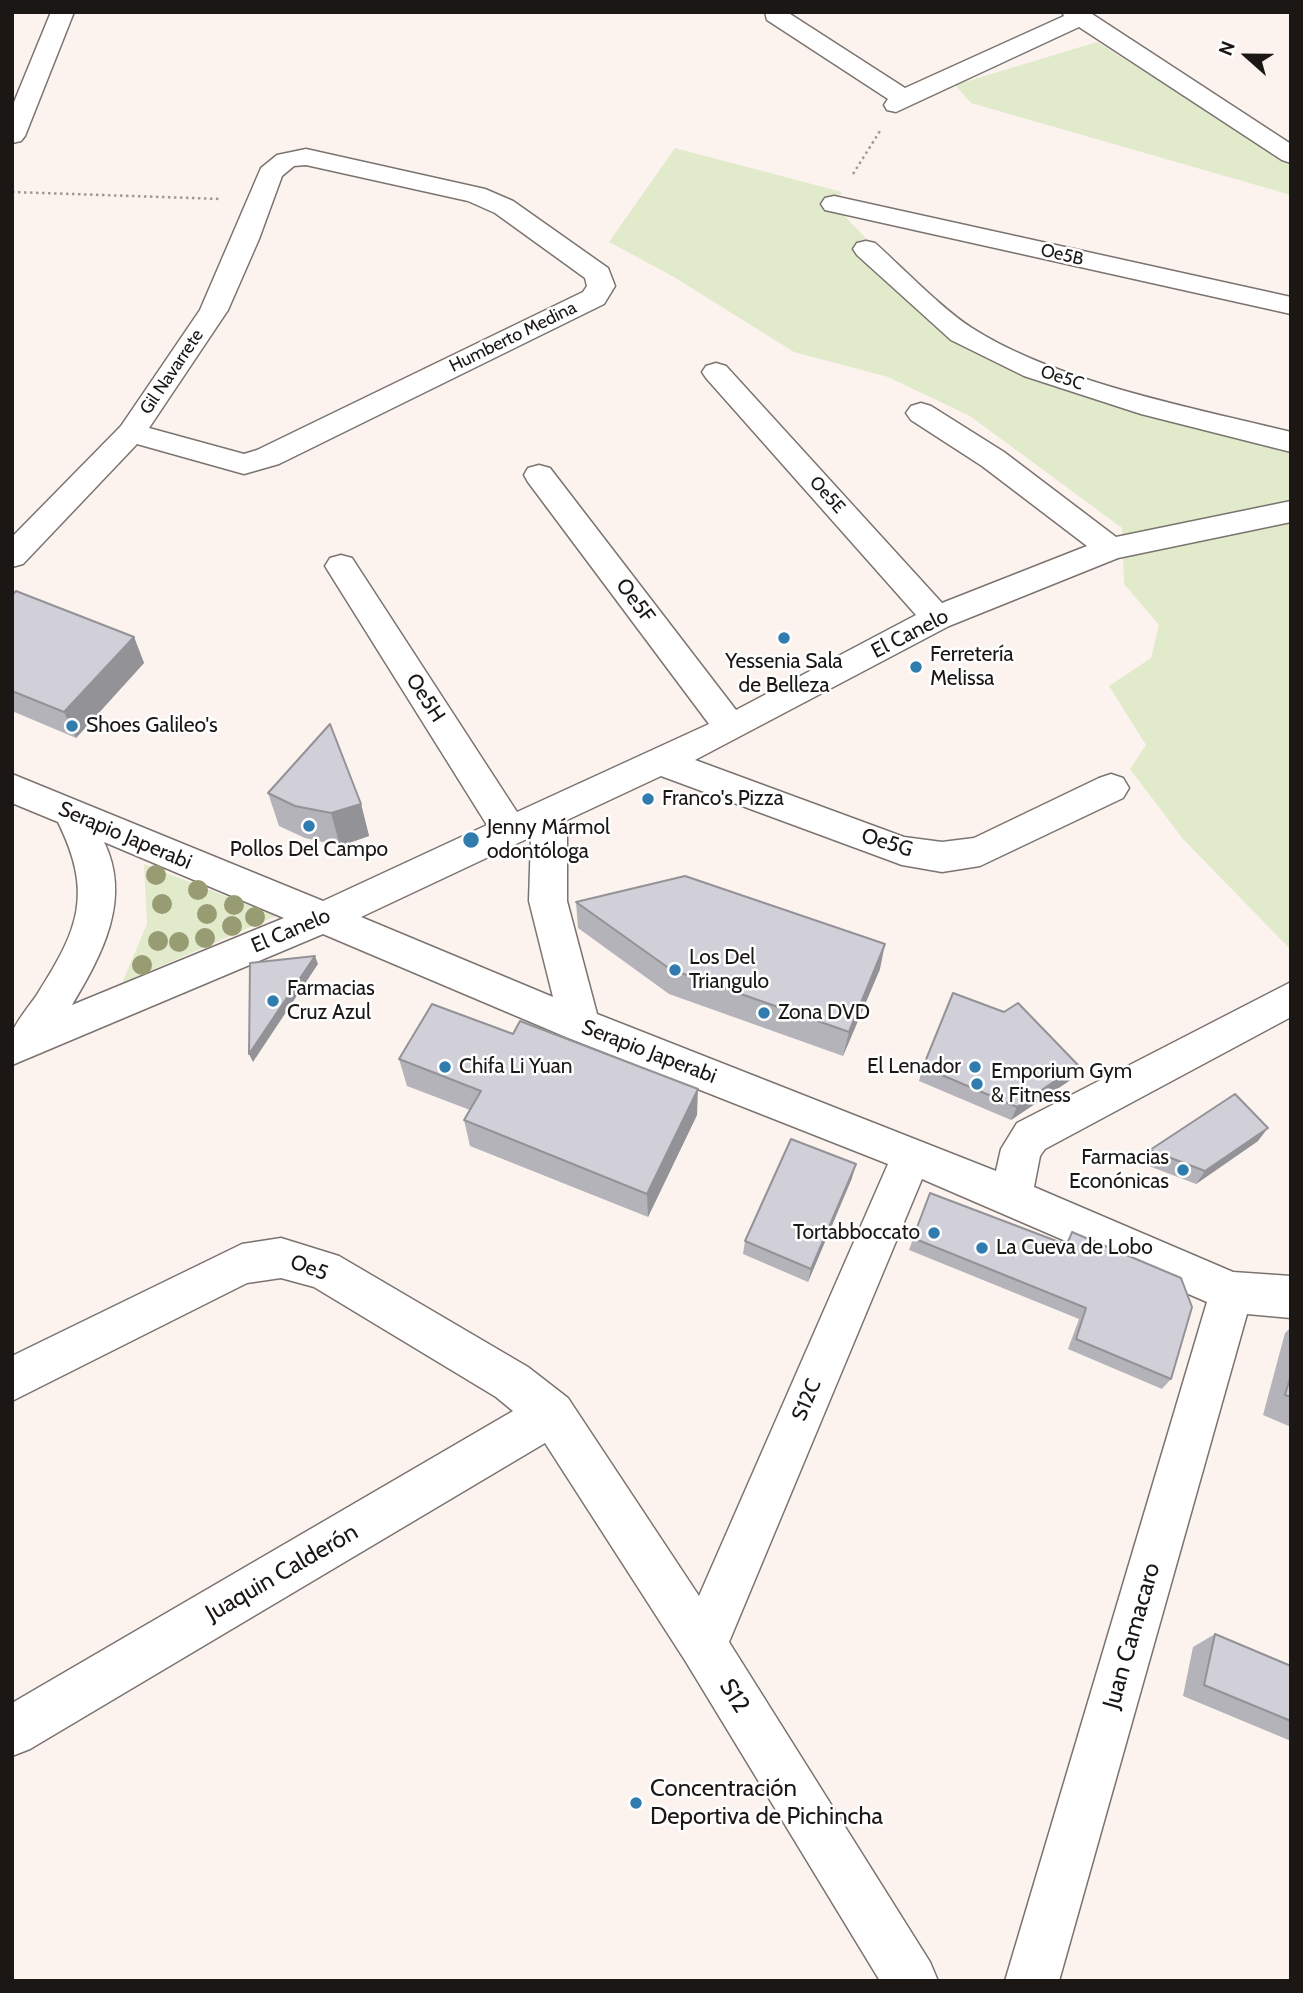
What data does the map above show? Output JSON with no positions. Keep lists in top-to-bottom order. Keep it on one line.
{"streets":{"street":["Oe5B","Humberto Medina","Gil Navarrete","Oe5C","Oe5E","Oe5F","El Canelo","Oe5H","Serapio Japerabi","Oe5G","Oe5","S12C","Juaquin Calderón","Juan Camacaro","S12"]},"crossings":[["Humberto Medina","Gil Navarrete"],["Oe5E","El Canelo"],["Oe5F","El Canelo"],["El Canelo","Oe5H"],["El Canelo","Serapio Japerabi"],["El Canelo","Oe5G"],["Serapio Japerabi","S12C"],["Serapio Japerabi","Juan Camacaro"],["Oe5","Juaquin Calderón"],["Oe5","S12"],["S12C","S12"],["Juaquin Calderón","S12"]],"places":["Yessenia Sala de Belleza","Ferretería Melissa","Shoes Galileo's","Franco's Pizza","Pollos Del Campo","Jenny Mármol odontóloga","Los Del Triangulo","Farmacias Cruz Azul","Zona DVD","Chifa Li Yuan","El Lenador","Emporium Gym & Fitness","Farmacias Econónicas","Tortabboccato","La Cueva de Lobo","Concentración Deportiva de Pichincha"],"north":"left"}
